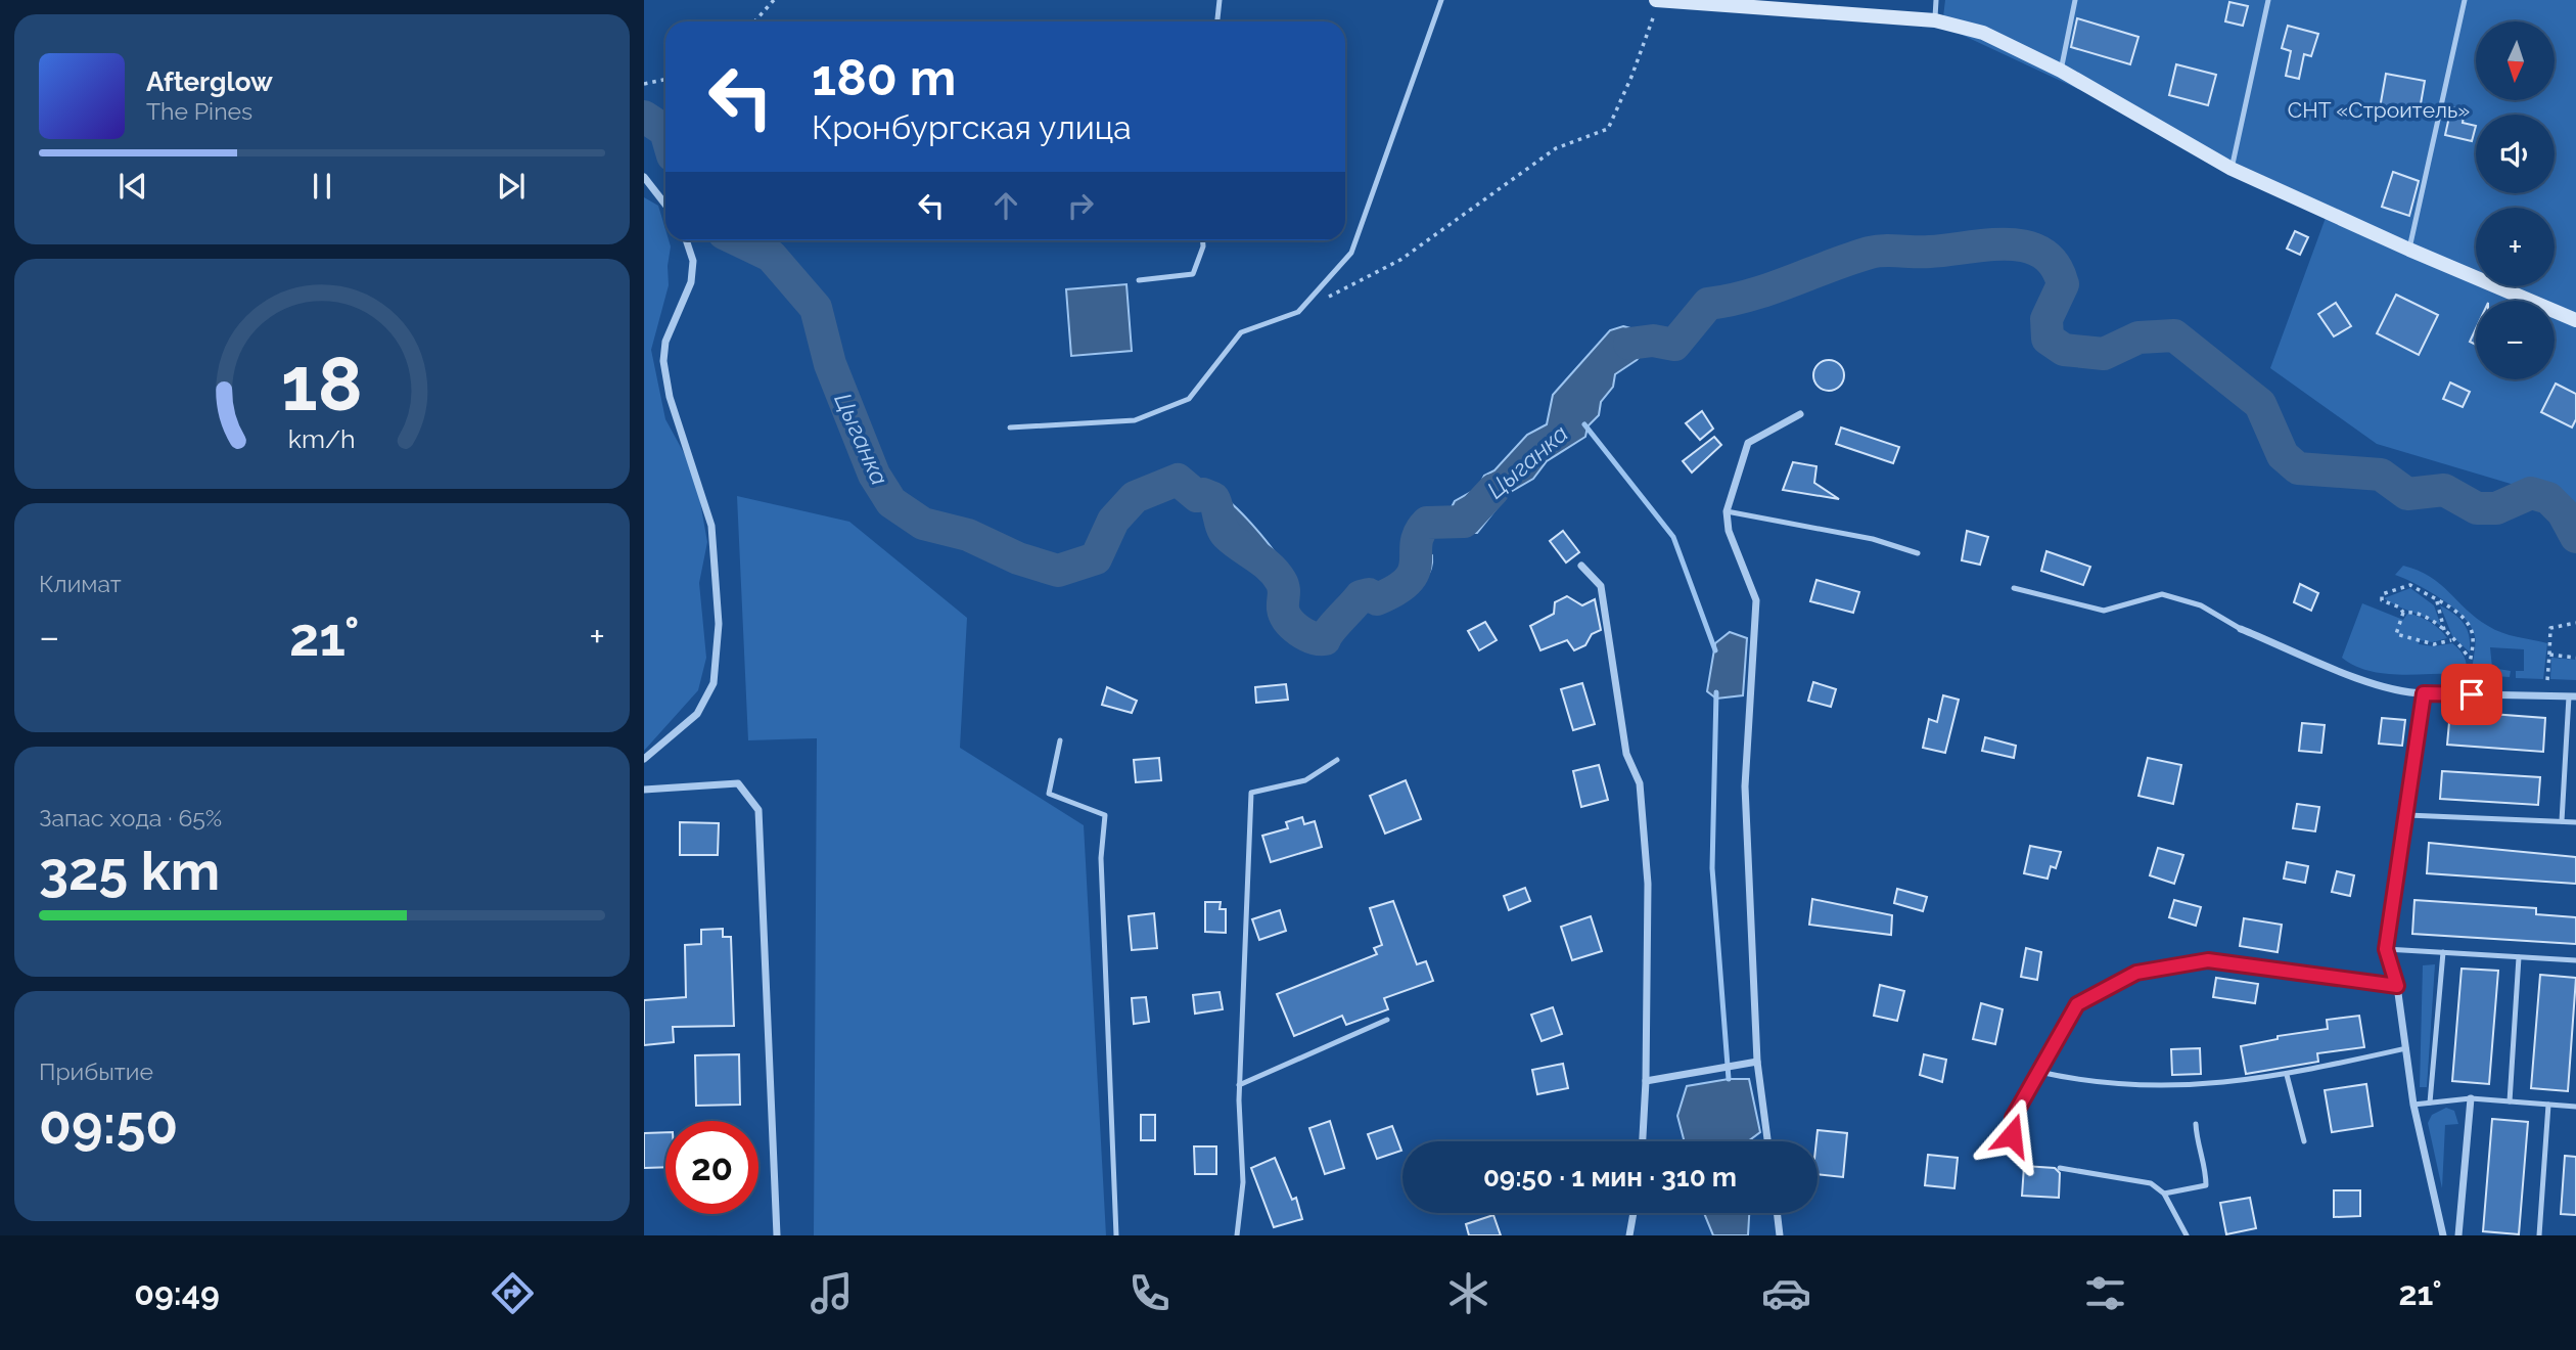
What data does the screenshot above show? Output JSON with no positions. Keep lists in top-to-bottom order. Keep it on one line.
{"water":["Цыганка"],"parks":["СНТ «Строитель»"],"north":"bottom","page":{"map_buttons":["+","−"],"turn":["180 m","Кронбургская улица"],"song":["Afterglow","The Pines"],"tile":["Климат",["Запас хода · 65%","325 km"],["Прибытие","09:50"]],"heat":["−","21°","+"],"limit":"20","trip":"09:50 · 1 мин · 310 m","tabs":["09:49","21°"],"gauge":["18","km/h"]}}
